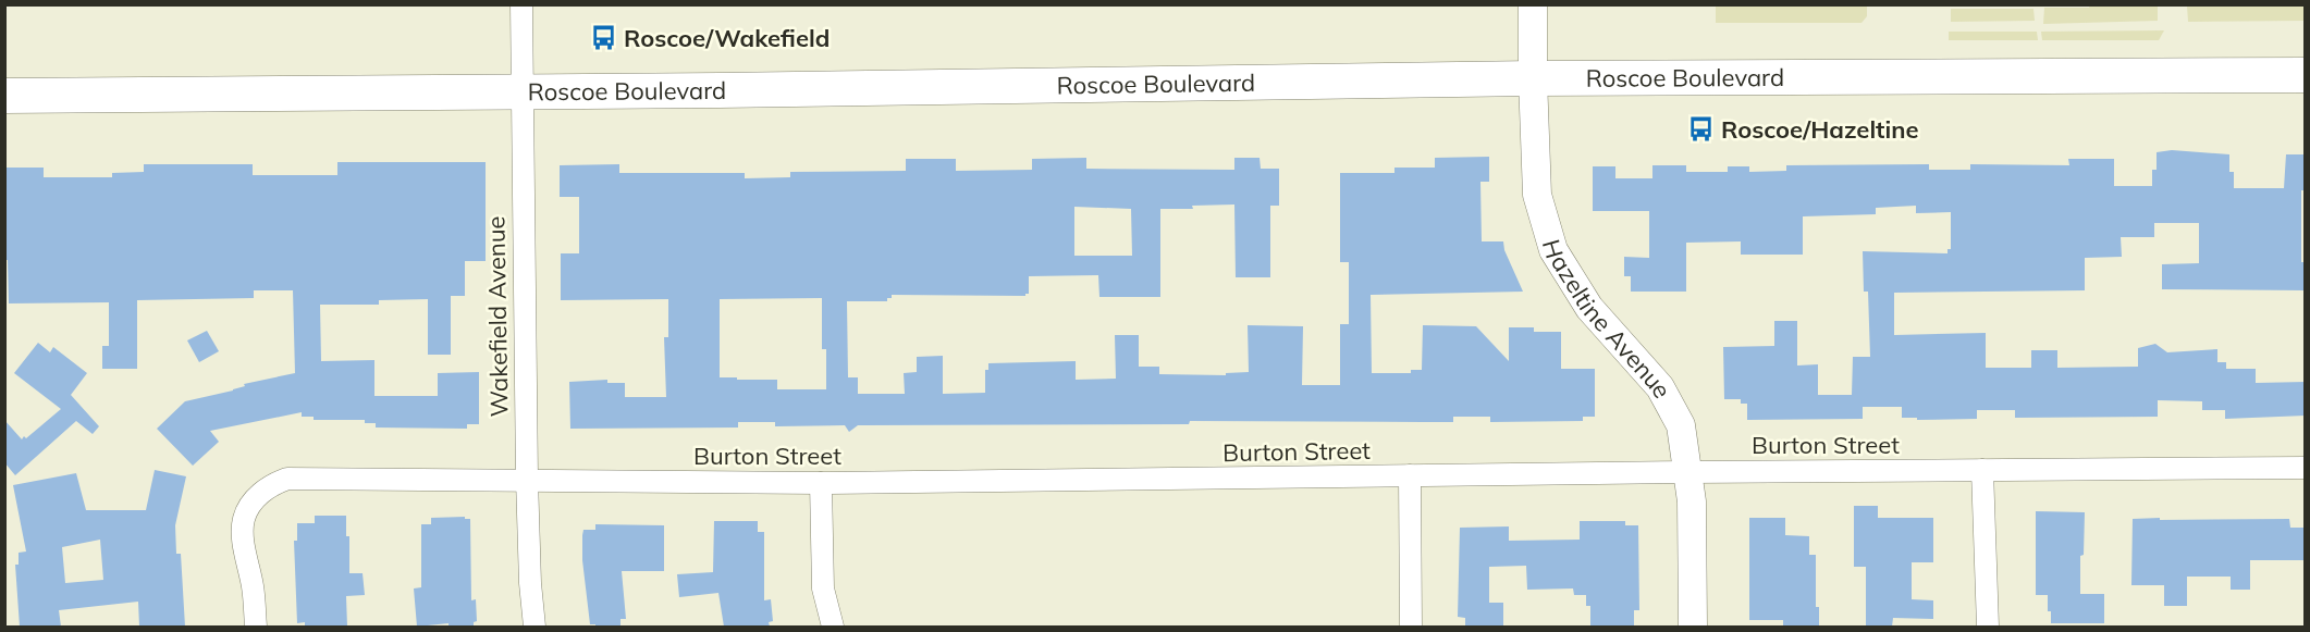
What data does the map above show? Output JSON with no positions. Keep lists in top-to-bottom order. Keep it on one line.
{"streets":{"main road":["Roscoe Boulevard"],"street":["Wakefield Avenue","Hazeltine Avenue","Burton Street"]},"crossings":[["Roscoe Boulevard","Wakefield Avenue"],["Roscoe Boulevard","Hazeltine Avenue"],["Wakefield Avenue","Burton Street"],["Hazeltine Avenue","Burton Street"]],"places":{"bus stop":["Roscoe/Wakefield","Roscoe/Hazeltine"]}}
